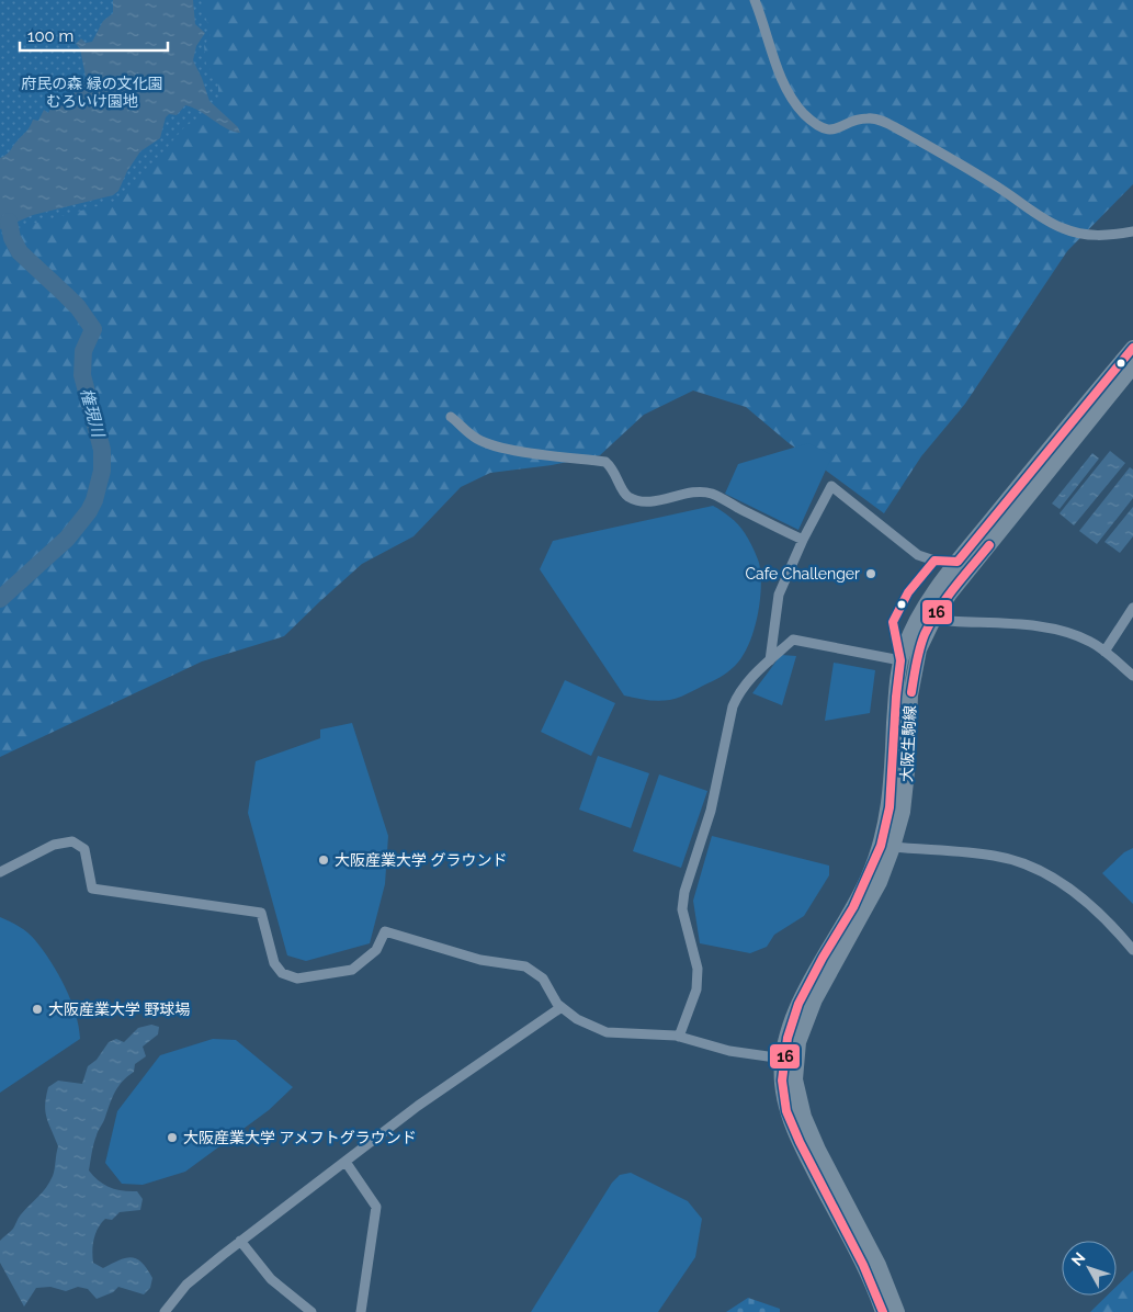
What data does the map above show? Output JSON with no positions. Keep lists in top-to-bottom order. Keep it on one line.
{"streets":{"main road":["大阪生駒線"]},"water":["権現川"],"parks":["府民の森 緑の文化園 むろいけ園地"],"places":["Cafe Challenger","大阪産業大学 グラウンド","大阪産業大学 野球場","大阪産業大学 アメフトグラウンド"],"lines":["transit line 16"],"scale_bar":"100 m","north":"top left"}
